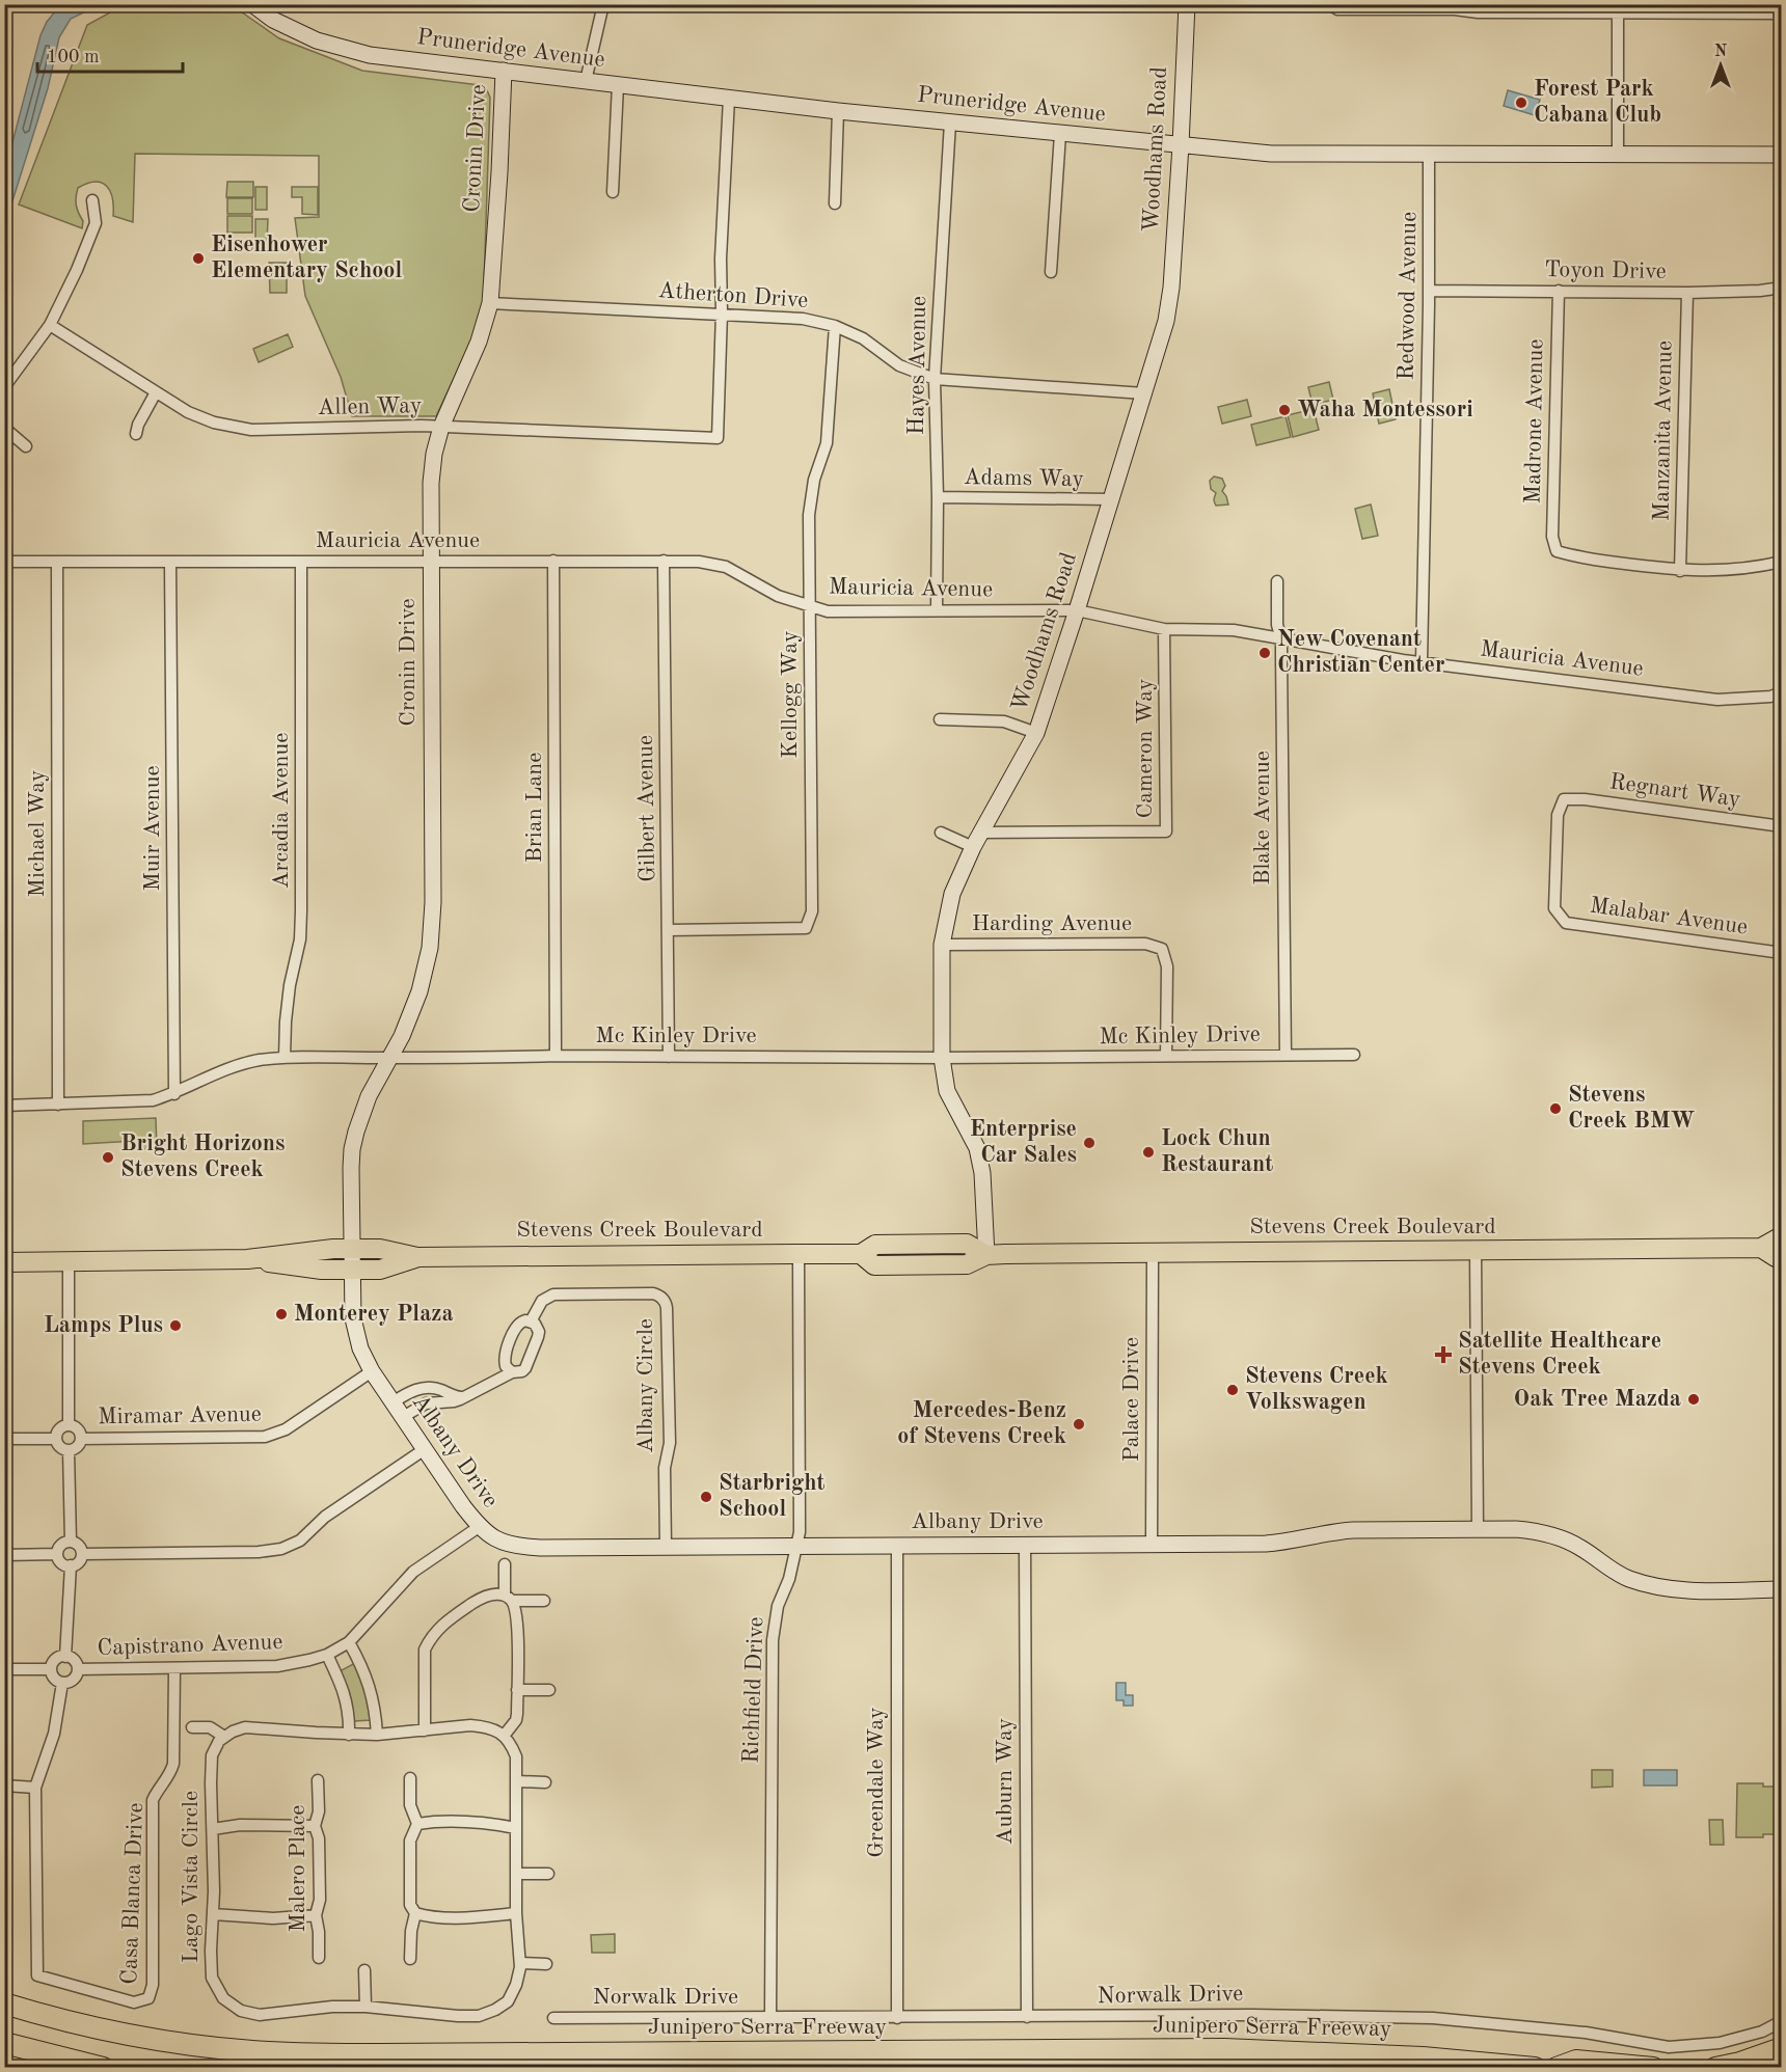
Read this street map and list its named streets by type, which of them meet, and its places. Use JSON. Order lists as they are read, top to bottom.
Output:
{
  "streets": {
    "highway": ["Junipero Serra Freeway"],
    "main road": ["Stevens Creek Boulevard"],
    "street": [
      "Pruneridge Avenue",
      "Cronin Drive",
      "Woodhams Road",
      "Toyon Drive",
      "Atherton Drive",
      "Redwood Avenue",
      "Hayes Avenue",
      "Allen Way",
      "Madrone Avenue",
      "Manzanita Avenue",
      "Adams Way",
      "Mauricia Avenue",
      "Kellogg Way",
      "Cameron Way",
      "Regnart Way",
      "Brian Lane",
      "Gilbert Avenue",
      "Arcadia Avenue",
      "Blake Avenue",
      "Muir Avenue",
      "Michael Way",
      "Malabar Avenue",
      "Harding Avenue",
      "Mc Kinley Drive",
      "Albany Circle",
      "Palace Drive",
      "Miramar Avenue",
      "Albany Drive",
      "Capistrano Avenue",
      "Richfield Drive",
      "Auburn Way",
      "Greendale Way",
      "Malero Place",
      "Lago Vista Circle",
      "Casa Blanca Drive",
      "Norwalk Drive"
    ]
  },
  "crossings": [
    ["Pruneridge Avenue", "Cronin Drive"],
    ["Pruneridge Avenue", "Woodhams Road"],
    ["Pruneridge Avenue", "Redwood Avenue"],
    ["Pruneridge Avenue", "Hayes Avenue"],
    ["Cronin Drive", "Atherton Drive"],
    ["Cronin Drive", "Allen Way"],
    ["Cronin Drive", "Mauricia Avenue"],
    ["Cronin Drive", "Mc Kinley Drive"],
    ["Cronin Drive", "Stevens Creek Boulevard"],
    ["Cronin Drive", "Albany Drive"],
    ["Woodhams Road", "Atherton Drive"],
    ["Woodhams Road", "Adams Way"],
    ["Woodhams Road", "Mauricia Avenue"],
    ["Woodhams Road", "Cameron Way"],
    ["Woodhams Road", "Harding Avenue"],
    ["Woodhams Road", "Mc Kinley Drive"],
    ["Woodhams Road", "Stevens Creek Boulevard"],
    ["Toyon Drive", "Redwood Avenue"],
    ["Toyon Drive", "Madrone Avenue"],
    ["Toyon Drive", "Manzanita Avenue"],
    ["Atherton Drive", "Hayes Avenue"],
    ["Atherton Drive", "Allen Way"],
    ["Atherton Drive", "Kellogg Way"],
    ["Redwood Avenue", "Mauricia Avenue"],
    ["Hayes Avenue", "Adams Way"],
    ["Hayes Avenue", "Mauricia Avenue"],
    ["Madrone Avenue", "Manzanita Avenue"],
    ["Mauricia Avenue", "Kellogg Way"],
    ["Mauricia Avenue", "Cameron Way"],
    ["Mauricia Avenue", "Brian Lane"],
    ["Mauricia Avenue", "Gilbert Avenue"],
    ["Mauricia Avenue", "Arcadia Avenue"],
    ["Mauricia Avenue", "Blake Avenue"],
    ["Mauricia Avenue", "Muir Avenue"],
    ["Mauricia Avenue", "Michael Way"],
    ["Kellogg Way", "Gilbert Avenue"],
    ["Regnart Way", "Malabar Avenue"],
    ["Brian Lane", "Mc Kinley Drive"],
    ["Gilbert Avenue", "Mc Kinley Drive"],
    ["Arcadia Avenue", "Mc Kinley Drive"],
    ["Blake Avenue", "Mc Kinley Drive"],
    ["Muir Avenue", "Mc Kinley Drive"],
    ["Michael Way", "Mc Kinley Drive"],
    ["Harding Avenue", "Mc Kinley Drive"],
    ["Stevens Creek Boulevard", "Palace Drive"],
    ["Stevens Creek Boulevard", "Albany Drive"],
    ["Stevens Creek Boulevard", "Richfield Drive"],
    ["Albany Circle", "Albany Drive"],
    ["Palace Drive", "Albany Drive"],
    ["Miramar Avenue", "Albany Drive"],
    ["Albany Drive", "Capistrano Avenue"],
    ["Albany Drive", "Richfield Drive"],
    ["Albany Drive", "Auburn Way"],
    ["Albany Drive", "Greendale Way"],
    ["Capistrano Avenue", "Casa Blanca Drive"],
    ["Richfield Drive", "Norwalk Drive"],
    ["Auburn Way", "Norwalk Drive"],
    ["Greendale Way", "Norwalk Drive"]
  ],
  "places": {
    "other": [
      "Forest Park Cabana Club",
      "Eisenhower Elementary School",
      "Waha Montessori",
      "New Covenant Christian Center",
      "Stevens Creek BMW",
      "Enterprise Car Sales",
      "Lock Chun Restaurant",
      "Bright Horizons Stevens Creek",
      "Monterey Plaza",
      "Lamps Plus",
      "Stevens Creek Volkswagen",
      "Oak Tree Mazda",
      "Mercedes-Benz of Stevens Creek",
      "Starbright School"
    ],
    "health": ["Satellite Healthcare Stevens Creek"]
  },
  "scale_bar": "100 m",
  "north": "top"
}
